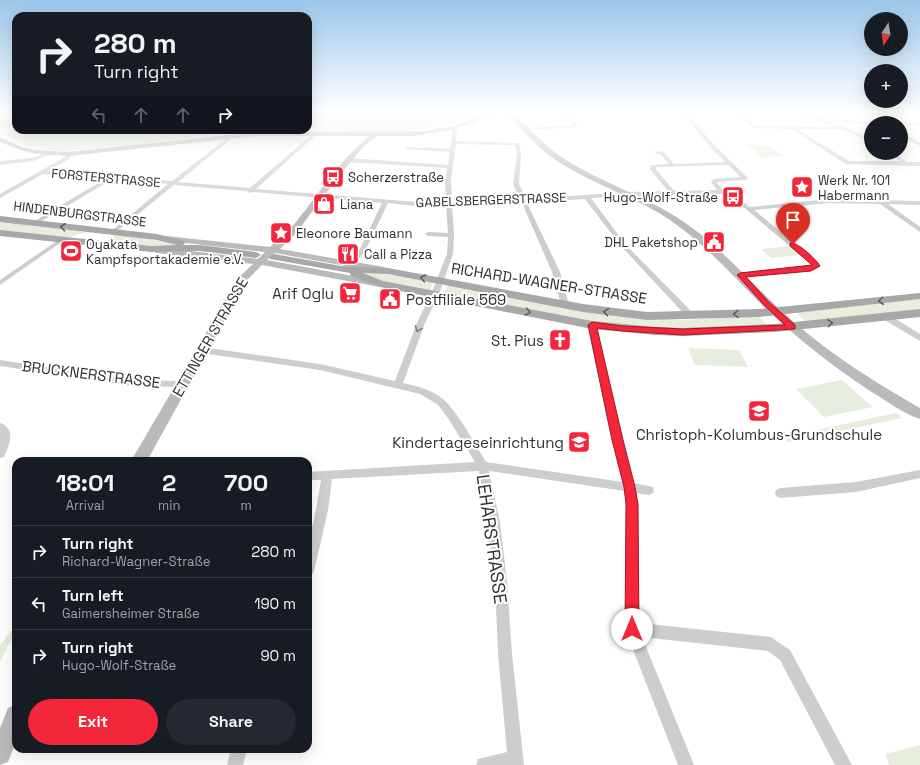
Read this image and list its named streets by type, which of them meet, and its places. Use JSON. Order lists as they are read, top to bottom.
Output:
{
  "streets": {
    "main road": ["HINDENBURGSTRASSE", "RICHARD-WAGNER-STRASSE", "ETTINGER STRASSE"],
    "street": [
      "FORSTERSTRASSE",
      "GABELSBERGERSTRASSE",
      "BRUCKNERSTRASSE",
      "LEHARSTRASSE"
    ]
  },
  "crossings": [
    ["FORSTERSTRASSE", "GABELSBERGERSTRASSE"],
    ["GABELSBERGERSTRASSE", "ETTINGER STRASSE"],
    ["HINDENBURGSTRASSE", "RICHARD-WAGNER-STRASSE"],
    ["HINDENBURGSTRASSE", "ETTINGER STRASSE"],
    ["RICHARD-WAGNER-STRASSE", "ETTINGER STRASSE"],
    ["ETTINGER STRASSE", "BRUCKNERSTRASSE"],
    ["ETTINGER STRASSE", "LEHARSTRASSE"]
  ],
  "places": {
    "bus stop": ["Scherzerstraße", "Hugo-Wolf-Straße"],
    "place": ["Werk Nr. 101 Habermann", "Eleonore Baumann"],
    "shop": ["Liana"],
    "public building": ["DHL Paketshop", "Postfiliale 569"],
    "sports": ["Oyakata Kampfsportakademie e.V."],
    "restaurant": ["Call a Pizza"],
    "supermarket": ["Arif Oglu"],
    "church": ["St. Pius"],
    "school or university": ["Christoph-Kolumbus-Grundschule", "Kindertageseinrichtung"]
  },
  "north": "bottom",
  "page": {
    "map_buttons": ["+", "−"],
    "turn": ["280 m", "Turn right"],
    "eta": [
      "18:01",
      "Arrival",
      "2",
      "min",
      "700",
      "m"
    ],
    "list": [
      {
        "name": "Turn right",
        "note": "Richard-Wagner-Straße",
        "value": "280 m"
      },
      {
        "name": "Turn left",
        "note": "Gaimersheimer Straße",
        "value": "190 m"
      },
      {
        "name": "Turn right",
        "note": "Hugo-Wolf-Straße",
        "value": "90 m"
      }
    ],
    "buttons": ["Exit", "Share"]
  }
}
